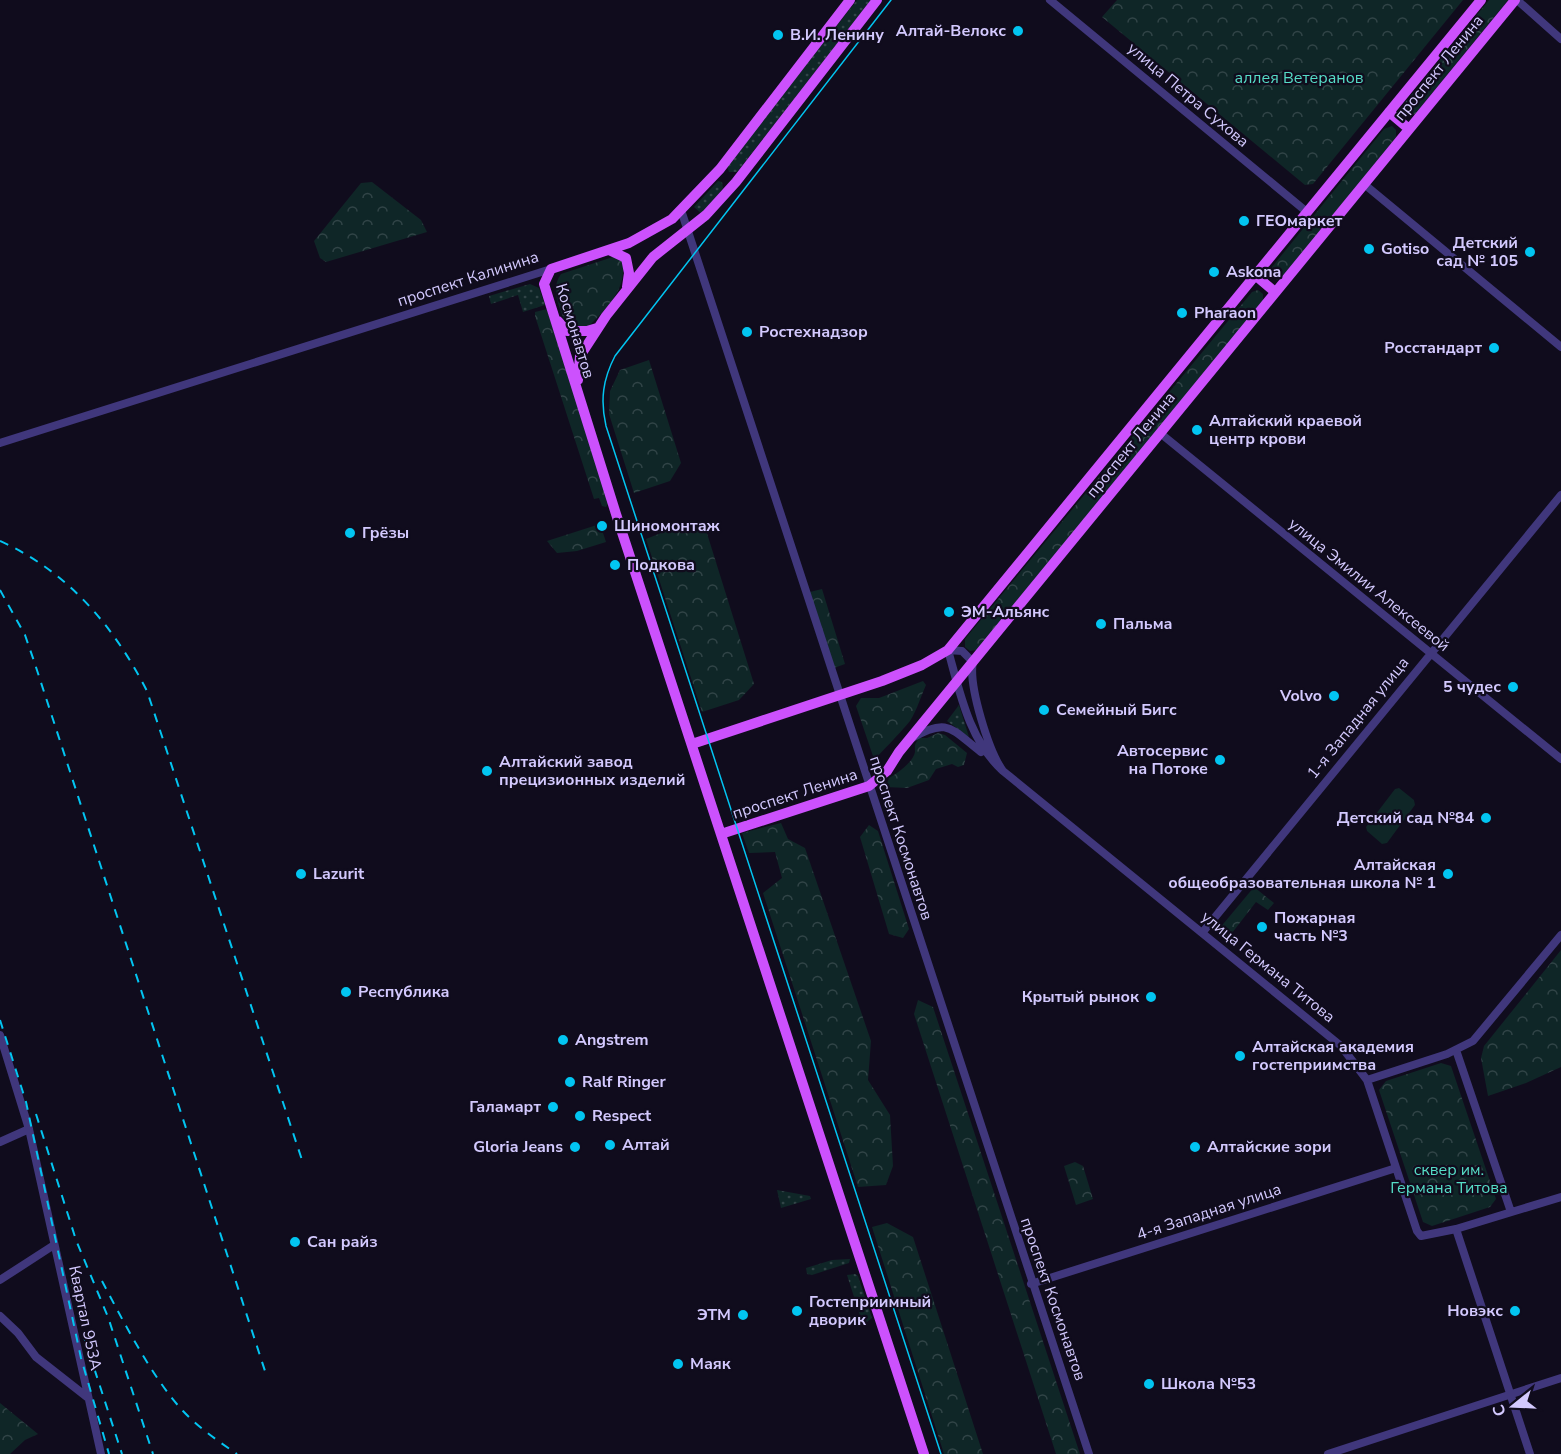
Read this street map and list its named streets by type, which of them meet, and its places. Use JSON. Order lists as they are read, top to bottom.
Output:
{
  "streets": {
    "main road": ["проспект Ленина", "проспект Калинина", "Космонавтов"],
    "street": [
      "улица Петра Сухова",
      "улица Эмилии Алексеевой",
      "1-я Западная улица",
      "проспект Космонавтов",
      "улица Германа Титова",
      "4-я Западная улица",
      "Квартал 953А"
    ]
  },
  "crossings": [
    ["проспект Ленина", "улица Петра Сухова"],
    ["проспект Ленина", "улица Эмилии Алексеевой"],
    ["проспект Ленина", "проспект Космонавтов"],
    ["проспект Калинина", "Космонавтов"],
    ["проспект Калинина", "проспект Космонавтов"],
    ["улица Эмилии Алексеевой", "1-я Западная улица"],
    ["1-я Западная улица", "улица Германа Титова"],
    ["проспект Космонавтов", "4-я Западная улица"],
    ["улица Германа Титова", "4-я Западная улица"]
  ],
  "parks": ["аллея Ветеранов", "сквер им. Германа Титова"],
  "places": [
    "Алтай-Велокс",
    "В.И. Ленину",
    "ГЕОмаркет",
    "Gotiso",
    "Детский сад № 105",
    "Askona",
    "Pharaon",
    "Ростехнадзор",
    "Росстандарт",
    "Алтайский краевой центр крови",
    "Шиномонтаж",
    "Грёзы",
    "Подкова",
    "ЭМ-Альянс",
    "Пальма",
    "5 чудес",
    "Volvo",
    "Семейный Бигс",
    "Автосервис на Потоке",
    "Алтайский завод прецизионных изделий",
    "Детский сад №84",
    "Lazurit",
    "Алтайская общеобразовательная школа № 1",
    "Пожарная часть №3",
    "Республика",
    "Крытый рынок",
    "Angstrem",
    "Алтайская академия гостеприимства",
    "Ralf Ringer",
    "Галамарт",
    "Respect",
    "Алтай",
    "Gloria Jeans",
    "Алтайские зори",
    "Сан райз",
    "Гостеприимный дворик",
    "Новэкс",
    "ЭТМ",
    "Маяк",
    "Школа №53"
  ],
  "north": "left"
}
